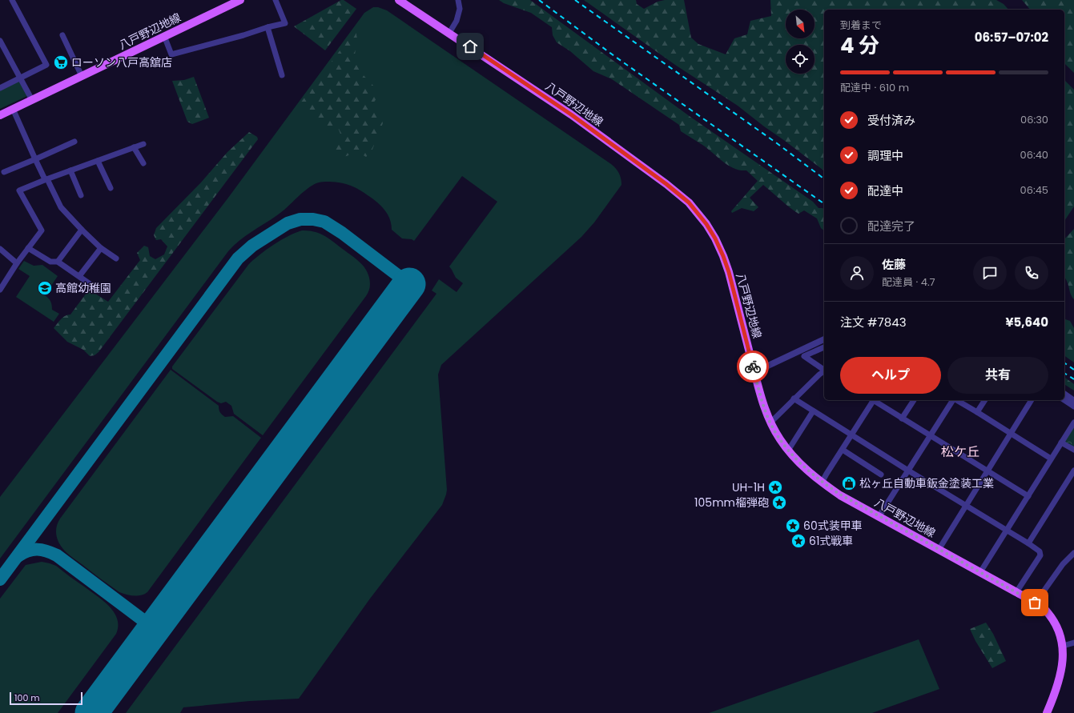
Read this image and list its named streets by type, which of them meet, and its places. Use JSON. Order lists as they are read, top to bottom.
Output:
{
  "streets": {
    "main road": ["八戸野辺地線"]
  },
  "districts": ["松ケ丘"],
  "places": {
    "supermarket": ["ローソン八戸高舘店"],
    "school or university": ["高館幼稚園"],
    "shop": ["松ヶ丘自動車鈑金塗装工業"],
    "place": [
      "UH-1H",
      "105mm榴弾砲",
      "60式装甲車",
      "61式戦車"
    ]
  },
  "scale_bar": "100 m",
  "north": "bottom right",
  "page": {
    "heading": ["4 分", "到着まで", "06:57–07:02"],
    "panel": [
      "佐藤",
      "配達員 · 4.7",
      "注文 #7843",
      "¥5,640"
    ],
    "bar": "配達中 · 610 m",
    "list": [
      ["受付済み", "06:30"],
      ["調理中", "06:40"],
      ["配達中", "06:45"],
      "配達完了"
    ],
    "buttons": ["ヘルプ", "共有"],
    "scale": "100 m"
  }
}
